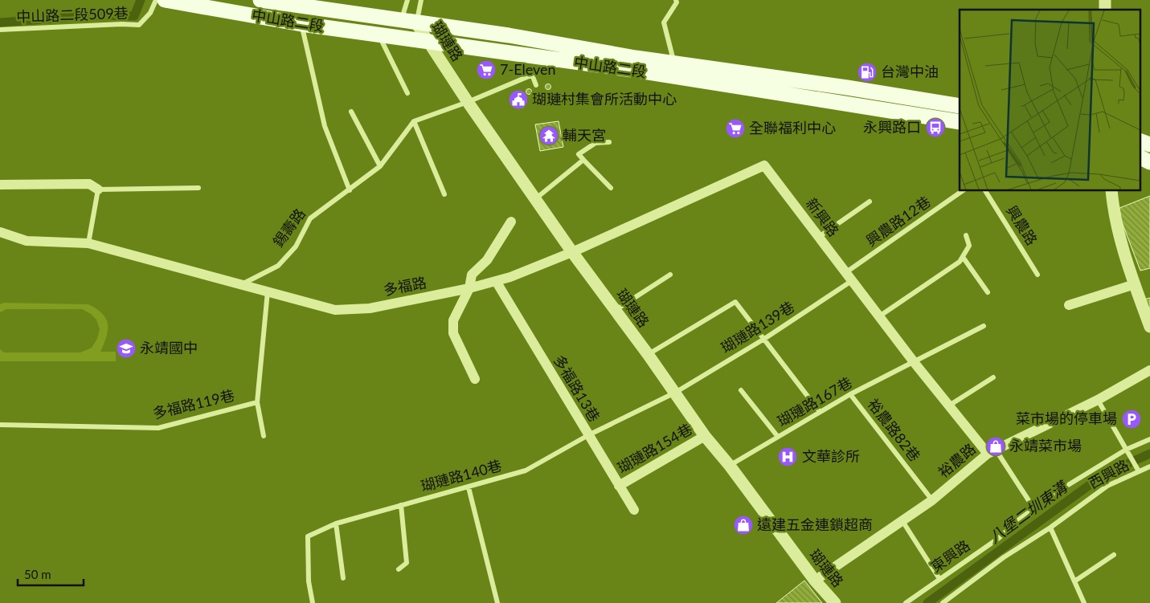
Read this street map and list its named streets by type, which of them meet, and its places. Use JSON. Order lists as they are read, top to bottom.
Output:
{
  "streets": {
    "main road": ["中山路二段"],
    "street": [
      "瑚璉路",
      "新興路",
      "多福路",
      "多福路13巷",
      "瑚璉路154巷",
      "裕農路"
    ],
    "lane": [
      "中山路二段509巷",
      "興農路12巷",
      "興農路",
      "錫壽路",
      "瑚璉路139巷",
      "瑚璉路167巷",
      "多福路119巷",
      "裕農路82巷",
      "西興路",
      "瑚璉路140巷",
      "東興路"
    ]
  },
  "crossings": [
    ["中山路二段", "瑚璉路"],
    ["瑚璉路", "新興路"],
    ["瑚璉路", "多福路"],
    ["瑚璉路", "瑚璉路139巷"],
    ["瑚璉路", "瑚璉路167巷"],
    ["瑚璉路", "瑚璉路154巷"],
    ["瑚璉路", "裕農路"],
    ["瑚璉路", "瑚璉路140巷"],
    ["新興路", "興農路12巷"],
    ["新興路", "多福路"],
    ["新興路", "瑚璉路139巷"],
    ["新興路", "瑚璉路167巷"],
    ["新興路", "裕農路"],
    ["新興路", "東興路"],
    ["興農路12巷", "瑚璉路139巷"],
    ["錫壽路", "多福路"],
    ["多福路", "多福路13巷"],
    ["多福路", "多福路119巷"],
    ["瑚璉路139巷", "瑚璉路140巷"],
    ["多福路13巷", "瑚璉路154巷"],
    ["多福路13巷", "瑚璉路140巷"],
    ["瑚璉路167巷", "裕農路82巷"],
    ["裕農路82巷", "裕農路"]
  ],
  "water": ["八堡二圳東溝"],
  "places": {
    "supermarket": ["7-Eleven", "全聯福利中心"],
    "fuel station": ["台灣中油"],
    "public building": ["瑚璉村集會所活動中心"],
    "bus stop": ["永興路口"],
    "temple": ["輔天宮"],
    "school or university": ["永靖國中"],
    "parking": ["菜市場的停車場"],
    "shop": ["永靖菜市場", "遠建五金連鎖超商"],
    "hospital": ["文華診所"]
  },
  "scale_bar": "50 m"
}
